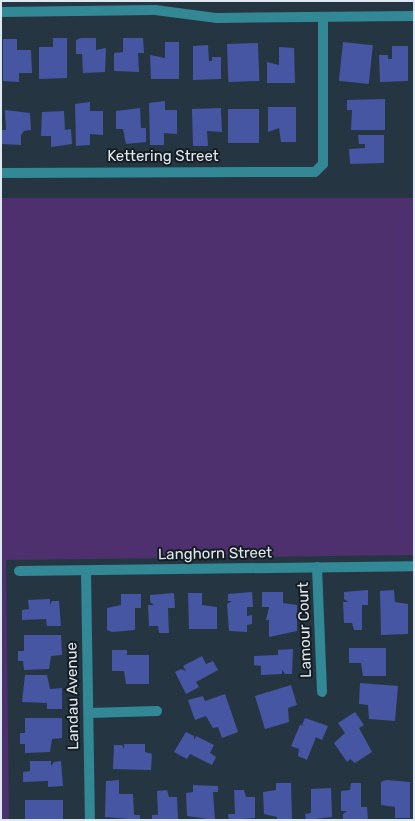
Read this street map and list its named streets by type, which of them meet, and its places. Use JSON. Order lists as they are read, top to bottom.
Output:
{
  "streets": {
    "street": [
      "Kettering Street",
      "Langhorn Street",
      "Lamour Court",
      "Landau Avenue"
    ]
  },
  "crossings": [
    ["Langhorn Street", "Lamour Court"],
    ["Langhorn Street", "Landau Avenue"]
  ]
}
